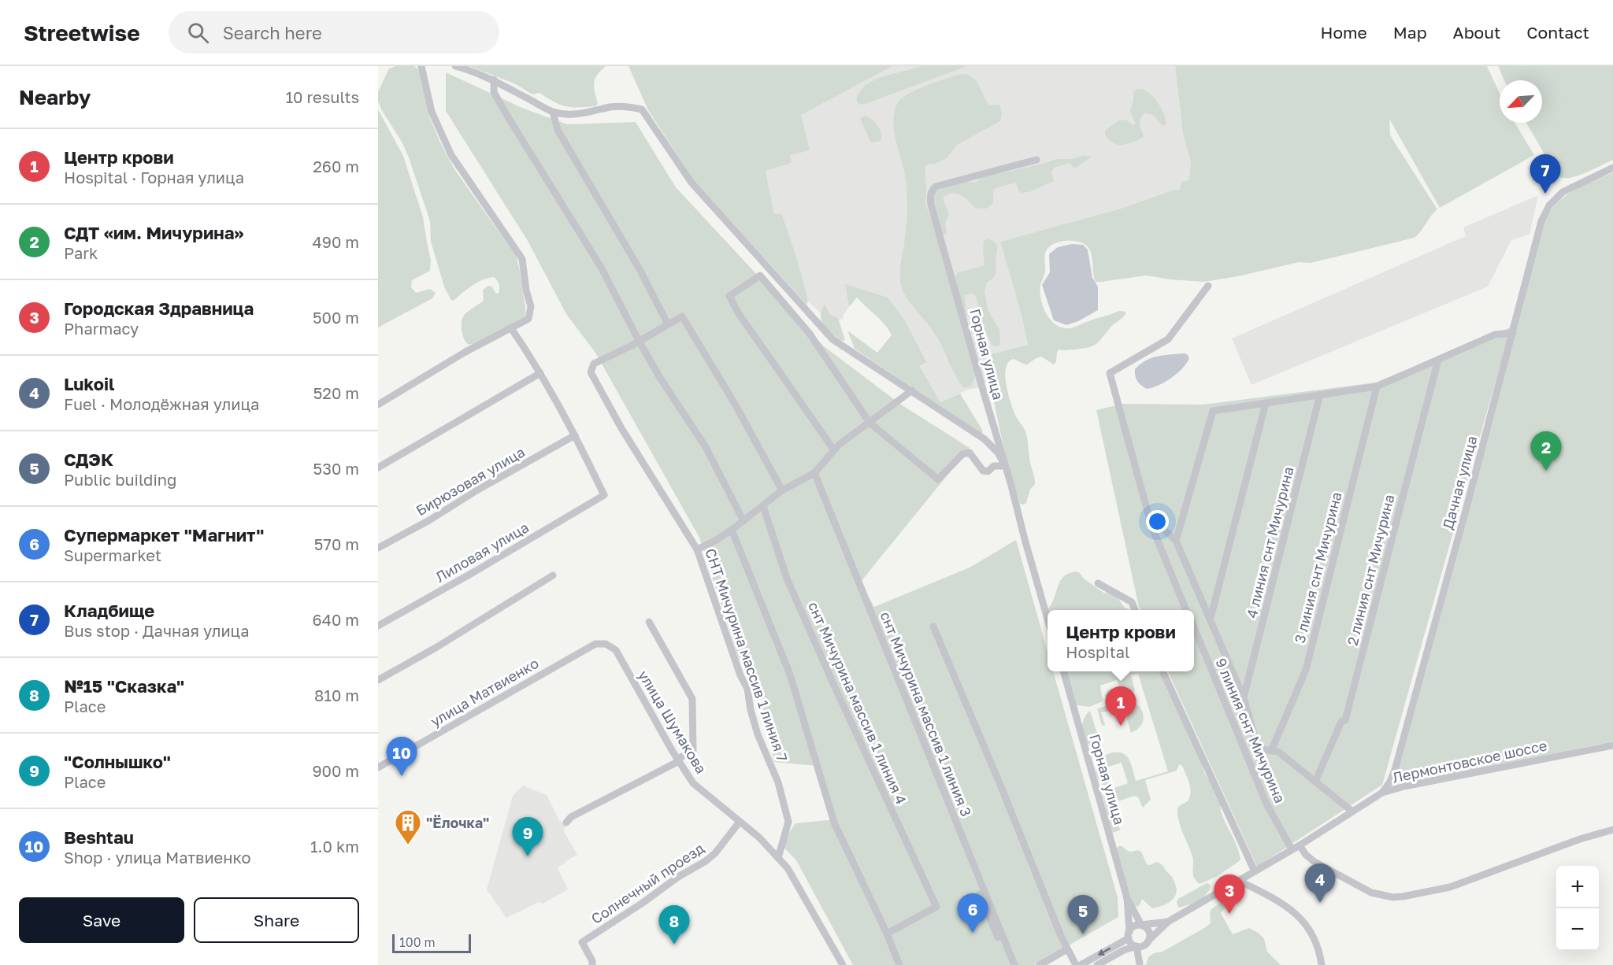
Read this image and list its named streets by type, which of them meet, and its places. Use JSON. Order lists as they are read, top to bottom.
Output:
{
  "streets": {
    "street": [
      "Горная улица",
      "Бирюзовая улица",
      "Дачная улица",
      "4 линия снт Мичурина",
      "Лиловая улица",
      "3 линия снт Мичурина",
      "2 линия снт Мичурина",
      "СНТ Мичурина массив 1 линия 7",
      "улица Матвиенко",
      "снт Мичурина массив 1 линия 4",
      "снт Мичурина массив 1 линия 3",
      "улица Шумакова",
      "9 линия снт Мичурина",
      "Лермонтовское шоссе",
      "Солнечный проезд"
    ]
  },
  "crossings": [
    ["Бирюзовая улица", "Лиловая улица"],
    ["Дачная улица", "Лермонтовское шоссе"],
    ["СНТ Мичурина массив 1 линия 7", "улица Шумакова"],
    ["улица Матвиенко", "улица Шумакова"],
    ["улица Шумакова", "Солнечный проезд"],
    ["9 линия снт Мичурина", "Лермонтовское шоссе"]
  ],
  "places": {
    "building": ["\"Ёлочка\""]
  },
  "scale_bar": "100 m",
  "north": "bottom left",
  "page": {
    "header": "Streetwise",
    "search": "Search here",
    "nav": [
      "Home",
      "Map",
      "About",
      "Contact"
    ],
    "heading": ["Nearby", "10 results"],
    "list": [
      {
        "mark": "1",
        "name": "Центр крови",
        "note": "Hospital · Горная улица",
        "value": "260 m"
      },
      {
        "mark": "2",
        "name": "СДТ «им. Мичурина»",
        "note": "Park",
        "value": "490 m"
      },
      {
        "mark": "3",
        "name": "Городская Здравница",
        "note": "Pharmacy",
        "value": "500 m"
      },
      {
        "mark": "4",
        "name": "Lukoil",
        "note": "Fuel · Молодёжная улица",
        "value": "520 m"
      },
      {
        "mark": "5",
        "name": "СДЭК",
        "note": "Public building",
        "value": "530 m"
      },
      {
        "mark": "6",
        "name": "Супермаркет \"Магнит\"",
        "note": "Supermarket",
        "value": "570 m"
      },
      {
        "mark": "7",
        "name": "Кладбище",
        "note": "Bus stop · Дачная улица",
        "value": "640 m"
      },
      {
        "mark": "8",
        "name": "№15 \"Сказка\"",
        "note": "Place",
        "value": "810 m"
      },
      {
        "mark": "9",
        "name": "\"Солнышко\"",
        "note": "Place",
        "value": "900 m"
      },
      {
        "mark": "10",
        "name": "Beshtau",
        "note": "Shop · улица Матвиенко",
        "value": "1.0 km"
      }
    ],
    "pins": [
      "7",
      "2",
      "1",
      "10",
      "9",
      "4",
      "3",
      "6",
      "5",
      "8"
    ],
    "popup": ["Центр крови", "Hospital"],
    "map_buttons": ["+", "−"],
    "buttons": ["Save", "Share"],
    "scale": "100 m"
  }
}
